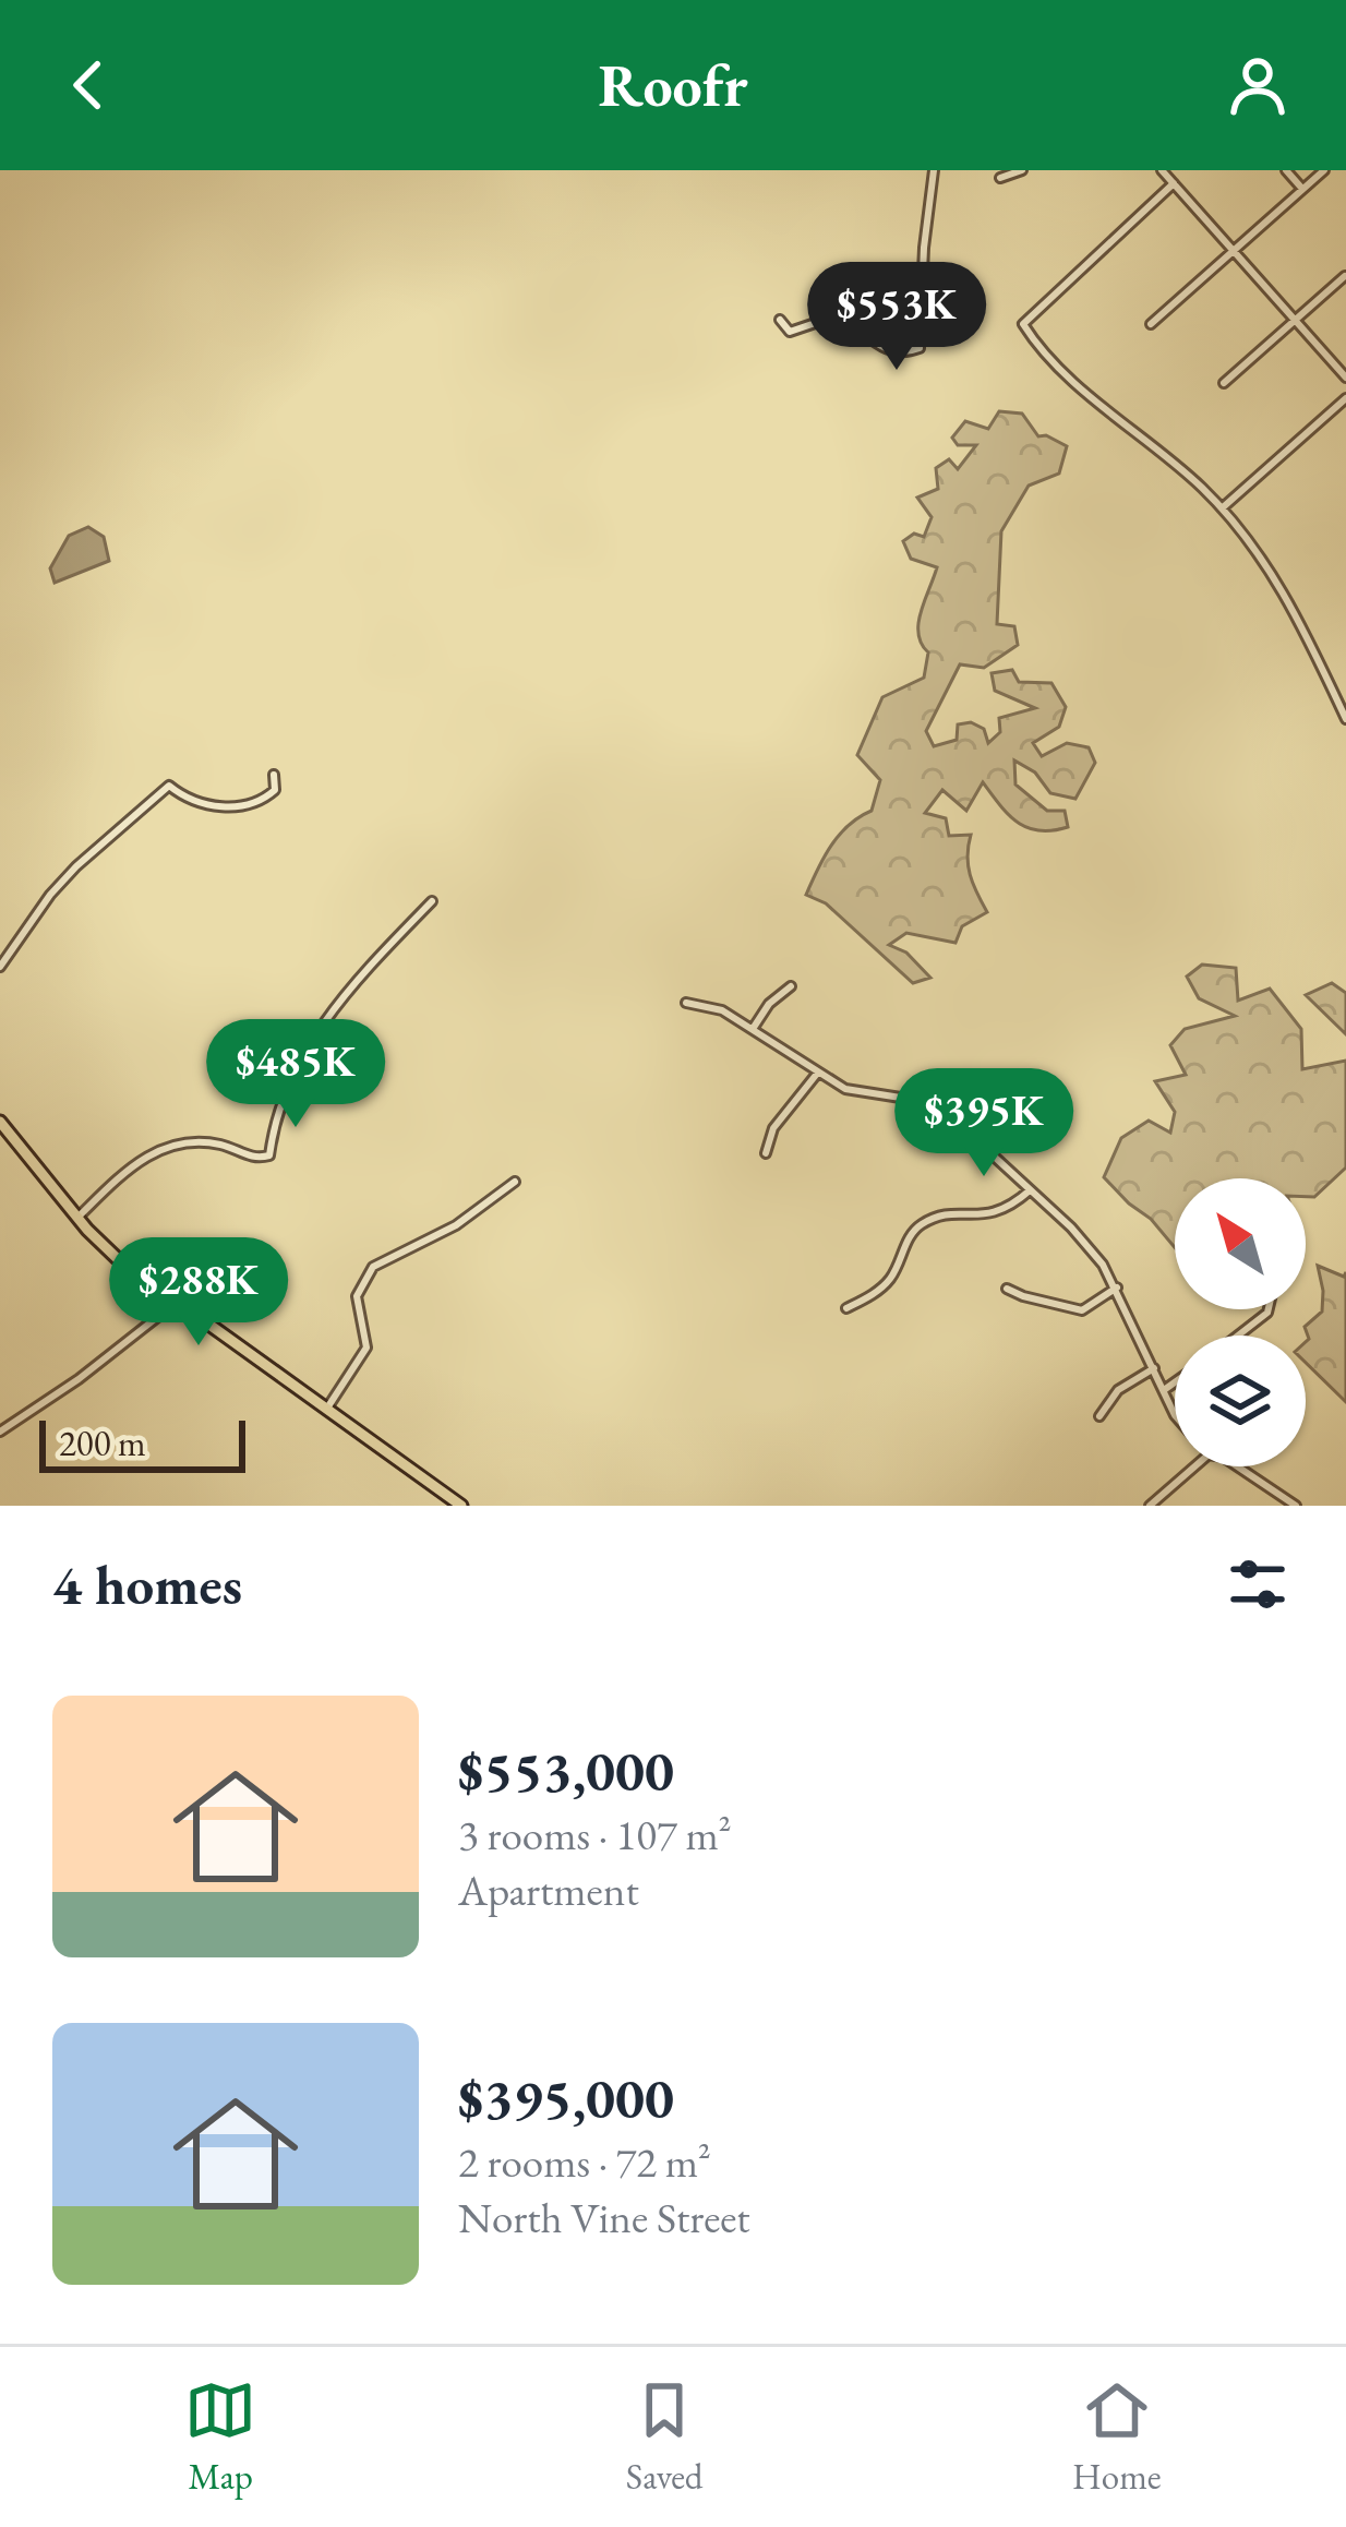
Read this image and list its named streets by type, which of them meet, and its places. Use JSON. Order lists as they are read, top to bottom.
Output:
{
  "scale_bar": "200 m",
  "north": "top left",
  "page": {
    "header": "Roofr",
    "price": [
      "$553K",
      "$485K",
      "$395K",
      "$288K"
    ],
    "scale": "200 m",
    "heading": "4 homes",
    "list": [
      {
        "name": "$553,000",
        "note": "3 rooms · 107 m² · Apartment"
      },
      {
        "name": "$395,000",
        "note": "2 rooms · 72 m² · North Vine Street"
      }
    ],
    "tabs": ["Map", "Saved", "Home"]
  }
}
